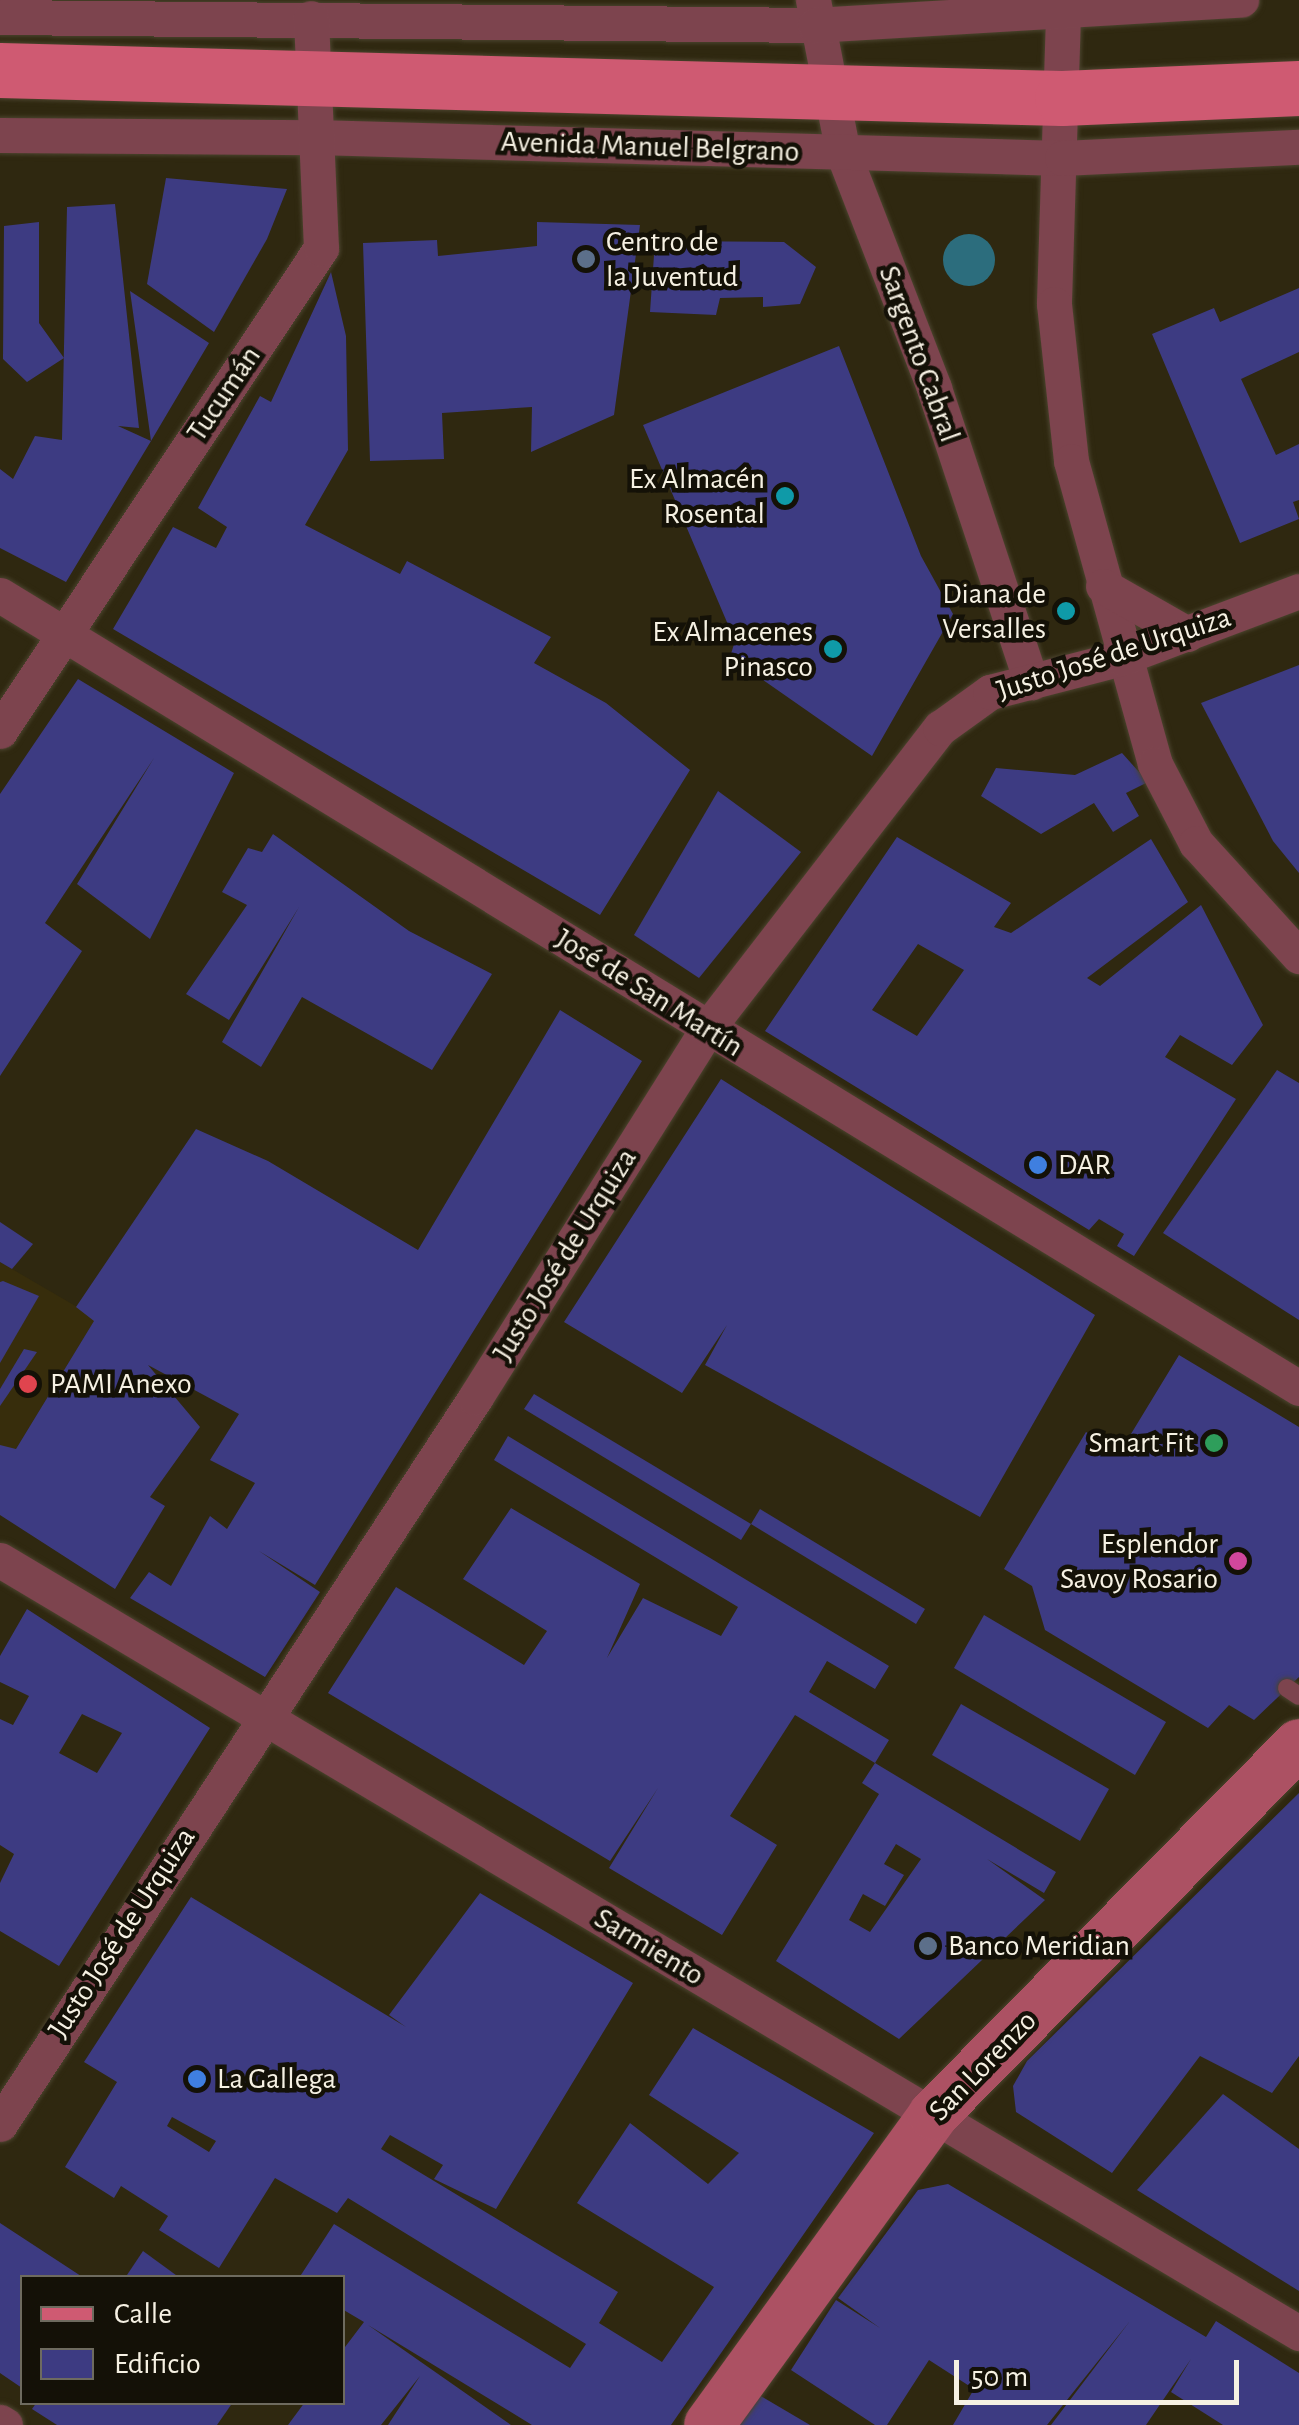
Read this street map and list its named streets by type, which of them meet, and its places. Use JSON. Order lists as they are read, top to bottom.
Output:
{
  "streets": {
    "main road": ["Avenida Manuel Belgrano", "San Lorenzo"],
    "street": [
      "Sargento Cabral",
      "Tucumán",
      "Justo José de Urquiza",
      "José de San Martín",
      "Sarmiento"
    ]
  },
  "crossings": [
    ["Avenida Manuel Belgrano", "Sargento Cabral"],
    ["Avenida Manuel Belgrano", "Tucumán"],
    ["Sargento Cabral", "Justo José de Urquiza"],
    ["Tucumán", "José de San Martín"],
    ["Justo José de Urquiza", "José de San Martín"],
    ["Justo José de Urquiza", "Sarmiento"],
    ["Sarmiento", "San Lorenzo"]
  ],
  "places": [
    "Centro de la Juventud",
    "Ex Almacén Rosental",
    "Diana de Versalles",
    "Ex Almacenes Pinasco",
    "DAR",
    "PAMI Anexo",
    "Smart Fit",
    "Esplendor Savoy Rosario",
    "Banco Meridian",
    "La Gallega"
  ],
  "legend": ["Calle", "Edificio"],
  "scale_bar": "50 m"
}
